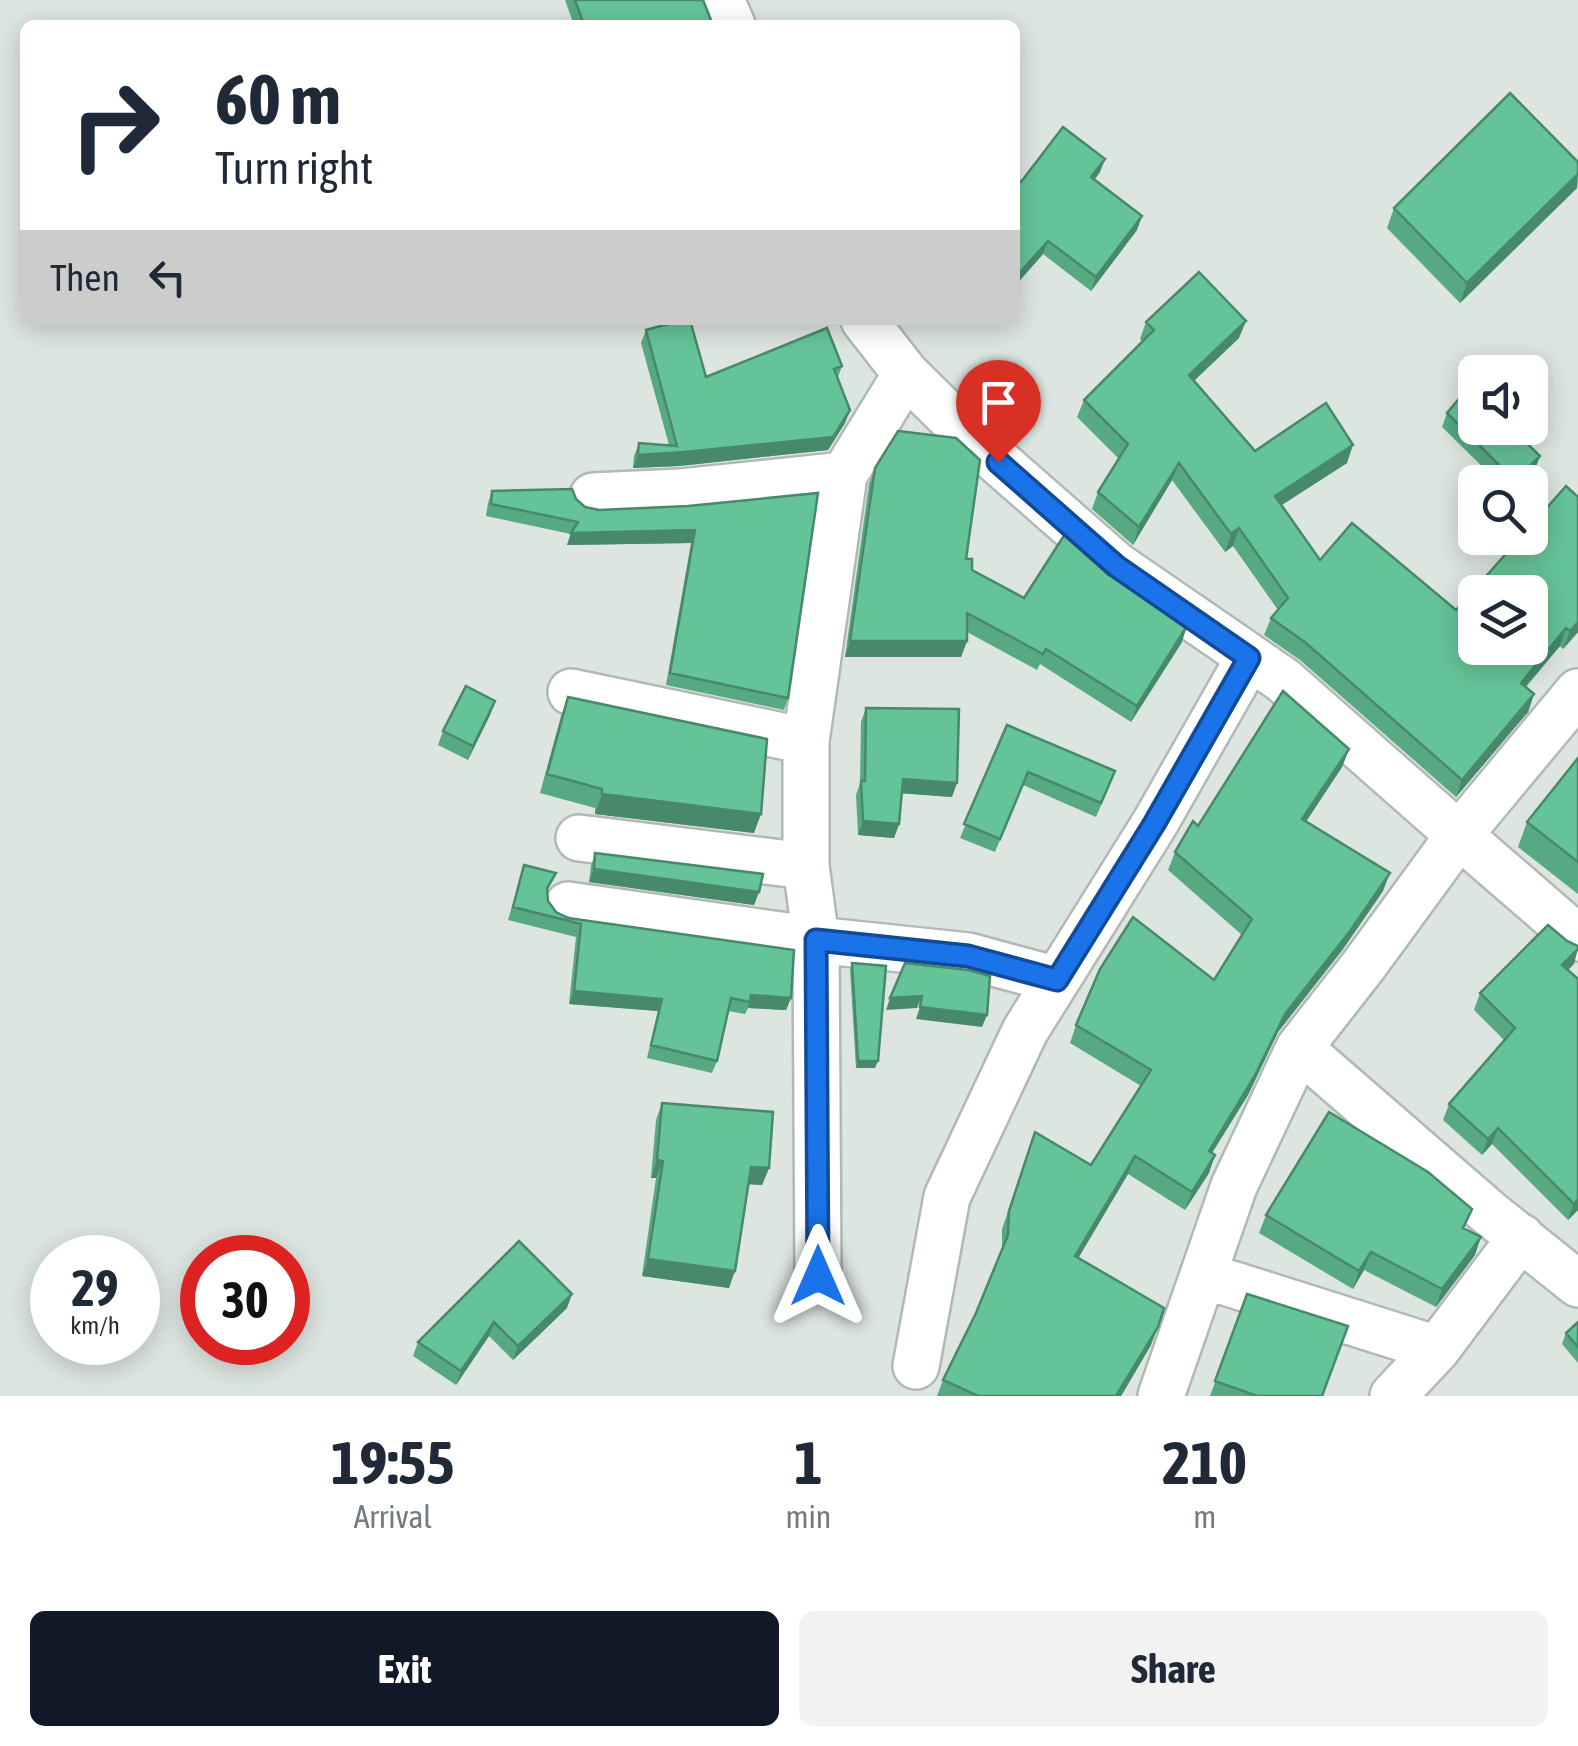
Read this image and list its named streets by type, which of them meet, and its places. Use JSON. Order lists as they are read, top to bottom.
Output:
{
  "page": {
    "turn": ["60 m", "Turn right"],
    "then": "Then",
    "speed": "29 km/h",
    "limit": "30",
    "eta": [
      "19:55",
      "Arrival",
      "1",
      "min",
      "210",
      "m"
    ],
    "buttons": ["Exit", "Share"]
  }
}
